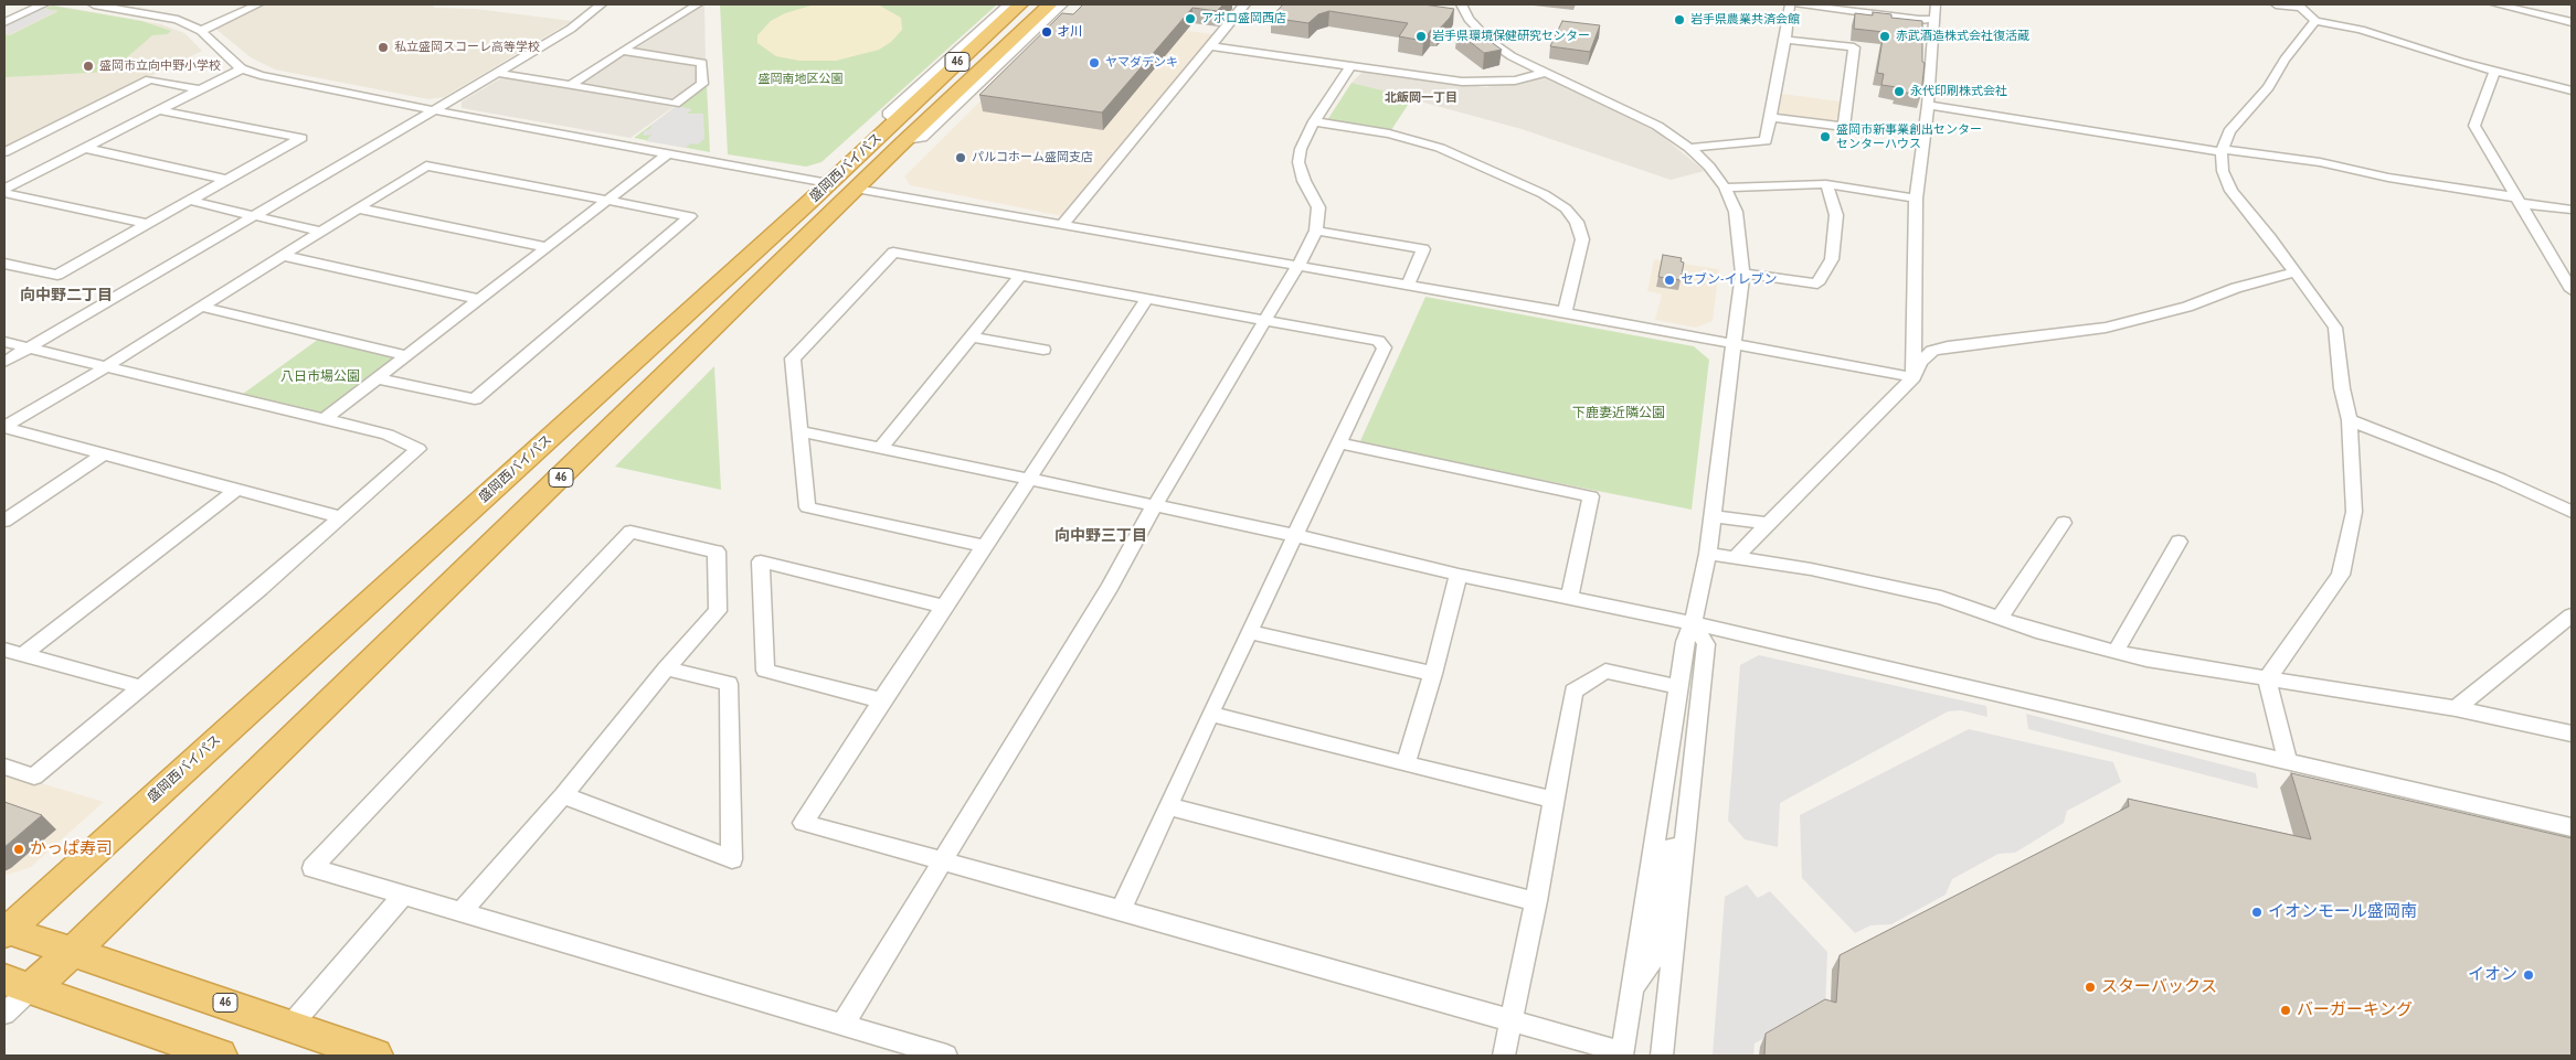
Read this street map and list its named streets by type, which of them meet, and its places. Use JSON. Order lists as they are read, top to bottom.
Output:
{
  "streets": {
    "highway": ["46", "盛岡西バイパス"]
  },
  "districts": ["北飯岡一丁目", "向中野二丁目", "向中野三丁目"],
  "parks": ["盛岡南地区公園", "八日市場公園", "下鹿妻近隣公園"],
  "places": [
    "アポロ盛岡西店",
    "岩手県農業共済会館",
    "才川",
    "岩手県環境保健研究センター",
    "赤武酒造株式会社復活蔵",
    "私立盛岡スコーレ高等学校",
    "ヤマダデンキ",
    "盛岡市立向中野小学校",
    "永代印刷株式会社",
    "盛岡市新事業創出センター センターハウス",
    "パルコホーム盛岡支店",
    "セブン-イレブン",
    "かっぱ寿司",
    "イオンモール盛岡南",
    "イオン",
    "スターバックス",
    "バーガーキング"
  ]
}
